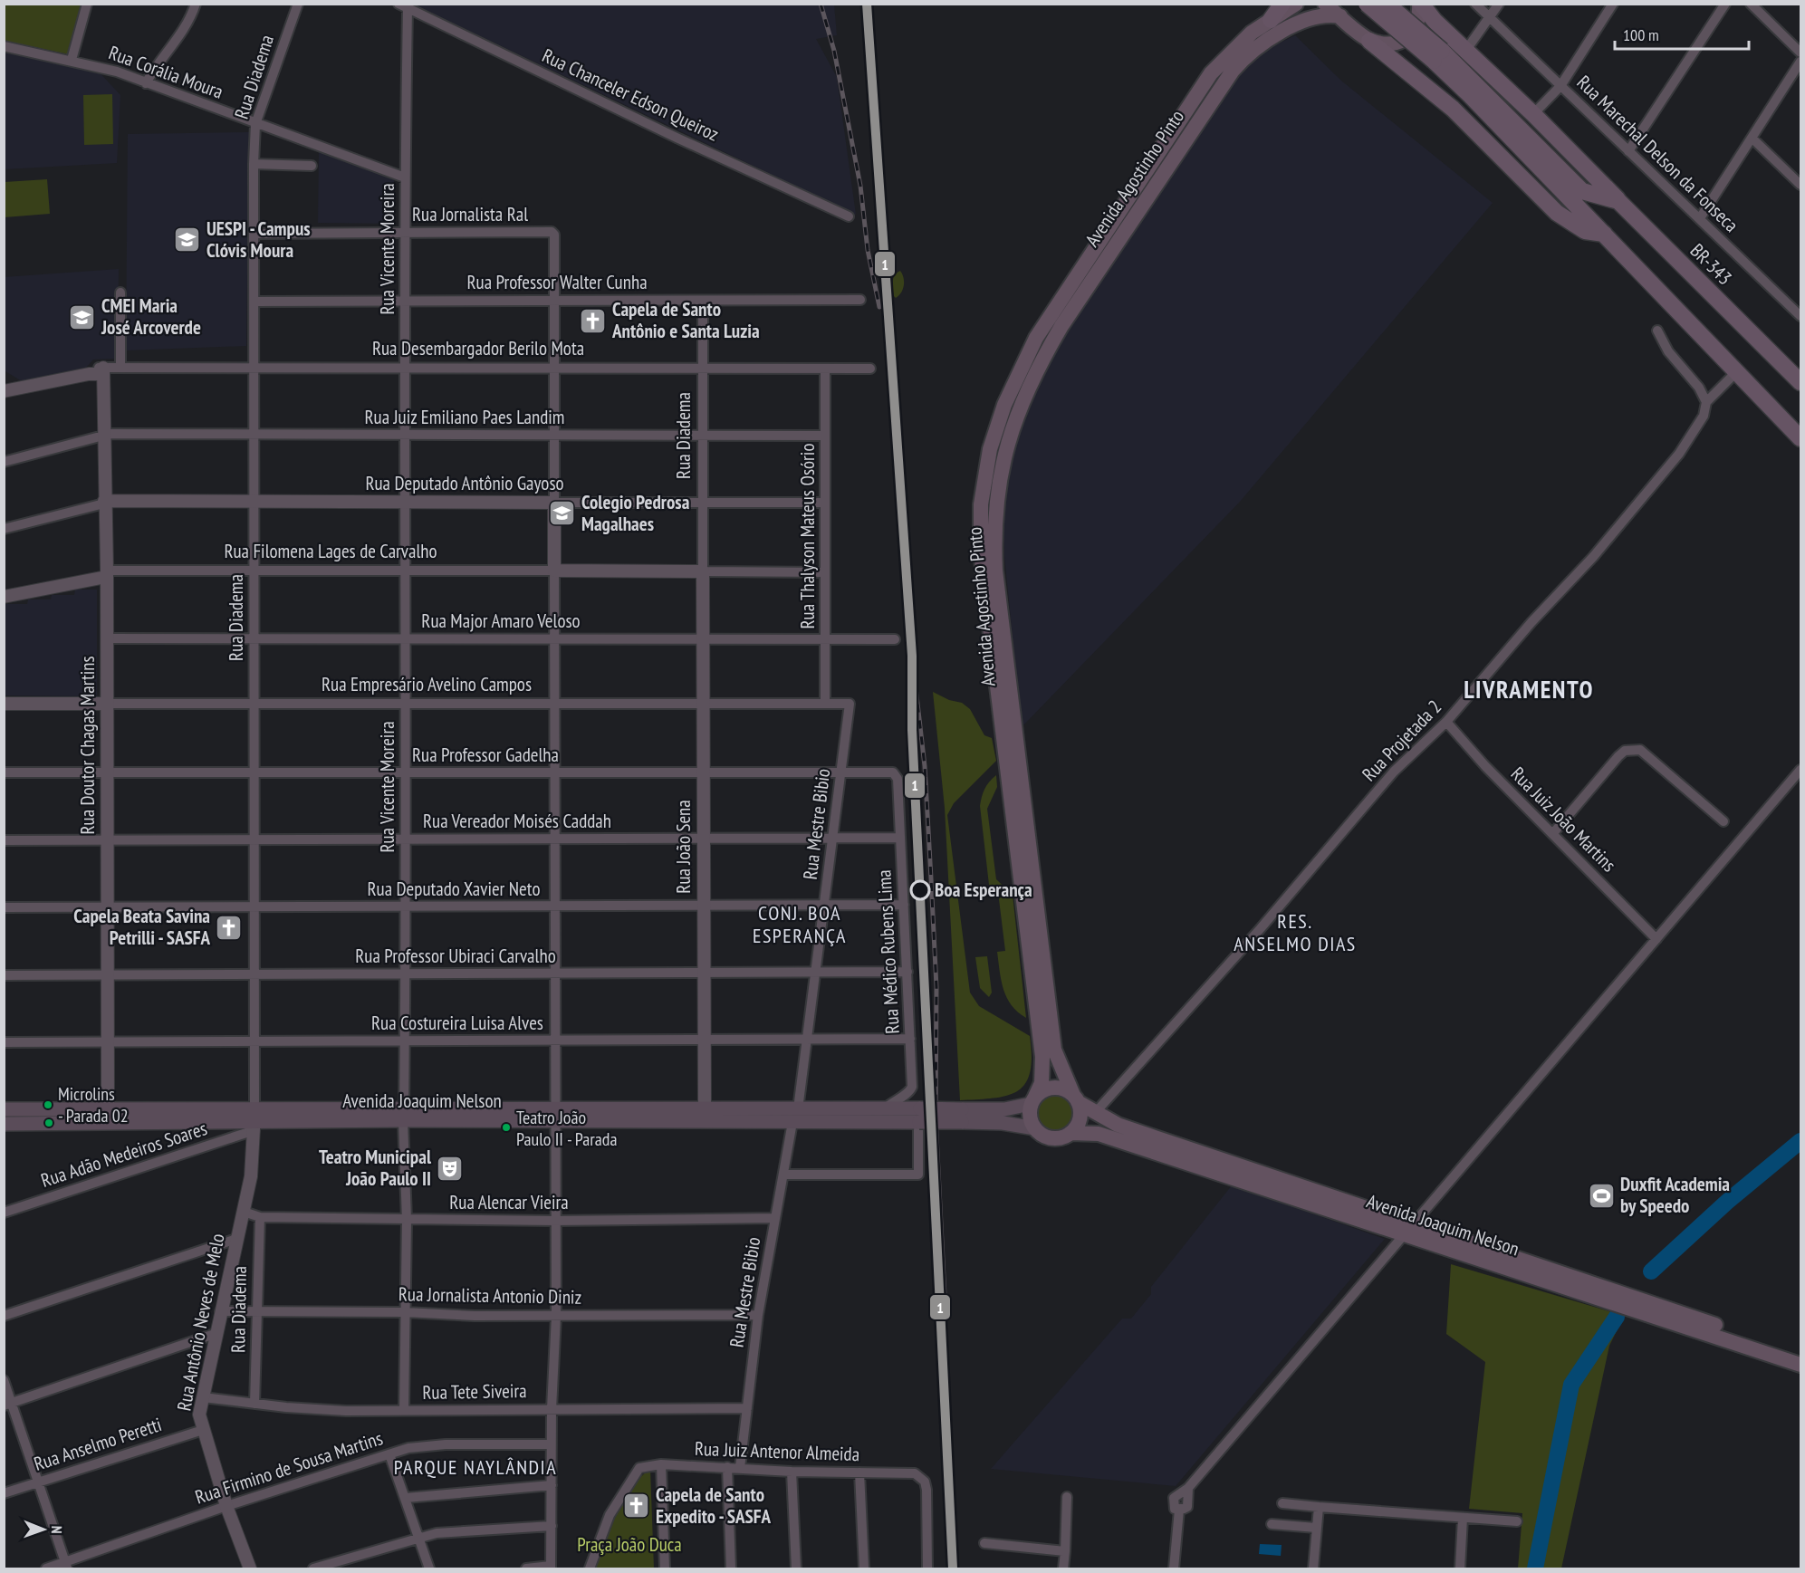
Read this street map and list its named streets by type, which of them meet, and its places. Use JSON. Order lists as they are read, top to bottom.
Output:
{
  "streets": {
    "highway": ["BR-343"],
    "main road": ["Avenida Agostinho Pinto", "Avenida Joaquim Nelson"],
    "street": [
      "Rua Corália Moura",
      "Rua Diadema",
      "Rua Chanceler Edson Queiroz",
      "Rua Marechal Delson da Fonseca",
      "Rua Jornalista Ral",
      "Rua Vicente Moreira",
      "Rua Professor Walter Cunha",
      "Rua Desembargador Berilo Mota",
      "Rua Juiz Emiliano Paes Landim",
      "Rua Deputado Antônio Gayoso",
      "Rua Thalyson Mateus Osório",
      "Rua Filomena Lages de Carvalho",
      "Rua Major Amaro Veloso",
      "Rua Empresário Avelino Campos",
      "Rua Projetada 2",
      "Rua Doutor Chagas Martins",
      "Rua Professor Gadelha",
      "Rua Juiz João Martins",
      "Rua Vereador Moisés Caddah",
      "Rua Mestre Bibio",
      "Rua João Sena",
      "Rua Deputado Xavier Neto",
      "Rua Médico Rubens Lima",
      "Rua Professor Ubiraci Carvalho",
      "Rua Costureira Luisa Alves",
      "Rua Adão Medeiros Soares",
      "Rua Alencar Vieira",
      "Rua Jornalista Antonio Diniz",
      "Rua Antônio Neves de Melo",
      "Rua Tete Siveira",
      "Rua Anselmo Peretti",
      "Rua Juiz Antenor Almeida",
      "Rua Firmino de Sousa Martins"
    ]
  },
  "crossings": [
    ["Rua Corália Moura", "Rua Diadema"],
    ["Rua Corália Moura", "Rua Vicente Moreira"],
    ["Rua Diadema", "Rua Jornalista Ral"],
    ["Rua Diadema", "Rua Professor Walter Cunha"],
    ["Rua Diadema", "Rua Desembargador Berilo Mota"],
    ["Rua Diadema", "Rua Juiz Emiliano Paes Landim"],
    ["Rua Diadema", "Rua Deputado Antônio Gayoso"],
    ["Rua Diadema", "Rua Filomena Lages de Carvalho"],
    ["Rua Diadema", "Rua Major Amaro Veloso"],
    ["Rua Diadema", "Rua Empresário Avelino Campos"],
    ["Rua Diadema", "Rua Professor Gadelha"],
    ["Rua Diadema", "Rua Vereador Moisés Caddah"],
    ["Rua Diadema", "Rua João Sena"],
    ["Rua Diadema", "Rua Deputado Xavier Neto"],
    ["Rua Diadema", "Rua Professor Ubiraci Carvalho"],
    ["Rua Diadema", "Rua Costureira Luisa Alves"],
    ["Rua Diadema", "Avenida Joaquim Nelson"],
    ["Rua Diadema", "Rua Adão Medeiros Soares"],
    ["Rua Diadema", "Rua Alencar Vieira"],
    ["Rua Diadema", "Rua Jornalista Antonio Diniz"],
    ["Rua Diadema", "Rua Antônio Neves de Melo"],
    ["Rua Diadema", "Rua Tete Siveira"],
    ["Rua Chanceler Edson Queiroz", "Rua Vicente Moreira"],
    ["Avenida Agostinho Pinto", "Avenida Joaquim Nelson"],
    ["Rua Jornalista Ral", "Rua Vicente Moreira"],
    ["Rua Jornalista Ral", "Rua Professor Walter Cunha"],
    ["Rua Vicente Moreira", "Rua Professor Walter Cunha"],
    ["Rua Vicente Moreira", "Rua Desembargador Berilo Mota"],
    ["Rua Vicente Moreira", "Rua Juiz Emiliano Paes Landim"],
    ["Rua Vicente Moreira", "Rua Deputado Antônio Gayoso"],
    ["Rua Vicente Moreira", "Rua Filomena Lages de Carvalho"],
    ["Rua Vicente Moreira", "Rua Major Amaro Veloso"],
    ["Rua Vicente Moreira", "Rua Empresário Avelino Campos"],
    ["Rua Vicente Moreira", "Rua Professor Gadelha"],
    ["Rua Vicente Moreira", "Rua Vereador Moisés Caddah"],
    ["Rua Vicente Moreira", "Rua Deputado Xavier Neto"],
    ["Rua Vicente Moreira", "Rua Professor Ubiraci Carvalho"],
    ["Rua Vicente Moreira", "Rua Costureira Luisa Alves"],
    ["Rua Vicente Moreira", "Avenida Joaquim Nelson"],
    ["Rua Vicente Moreira", "Rua Alencar Vieira"],
    ["Rua Vicente Moreira", "Rua Jornalista Antonio Diniz"],
    ["Rua Vicente Moreira", "Rua Tete Siveira"],
    ["Rua Desembargador Berilo Mota", "Rua Thalyson Mateus Osório"],
    ["Rua Desembargador Berilo Mota", "Rua Doutor Chagas Martins"],
    ["Rua Juiz Emiliano Paes Landim", "Rua Thalyson Mateus Osório"],
    ["Rua Juiz Emiliano Paes Landim", "Rua Doutor Chagas Martins"],
    ["Rua Deputado Antônio Gayoso", "Rua Thalyson Mateus Osório"],
    ["Rua Deputado Antônio Gayoso", "Rua Doutor Chagas Martins"],
    ["Rua Thalyson Mateus Osório", "Rua Major Amaro Veloso"],
    ["Rua Thalyson Mateus Osório", "Rua Empresário Avelino Campos"],
    ["Rua Filomena Lages de Carvalho", "Rua Doutor Chagas Martins"],
    ["Rua Major Amaro Veloso", "Rua Doutor Chagas Martins"],
    ["Rua Major Amaro Veloso", "Rua João Sena"],
    ["Rua Empresário Avelino Campos", "Rua Doutor Chagas Martins"],
    ["Rua Empresário Avelino Campos", "Rua Mestre Bibio"],
    ["Rua Empresário Avelino Campos", "Rua João Sena"],
    ["Rua Projetada 2", "Rua Juiz João Martins"],
    ["Rua Projetada 2", "Avenida Joaquim Nelson"],
    ["Rua Doutor Chagas Martins", "Rua Professor Gadelha"],
    ["Rua Doutor Chagas Martins", "Rua Vereador Moisés Caddah"],
    ["Rua Doutor Chagas Martins", "Rua Deputado Xavier Neto"],
    ["Rua Doutor Chagas Martins", "Rua Professor Ubiraci Carvalho"],
    ["Rua Doutor Chagas Martins", "Rua Costureira Luisa Alves"],
    ["Rua Doutor Chagas Martins", "Avenida Joaquim Nelson"],
    ["Rua Professor Gadelha", "Rua Mestre Bibio"],
    ["Rua Professor Gadelha", "Rua João Sena"],
    ["Rua Professor Gadelha", "Rua Médico Rubens Lima"],
    ["Rua Vereador Moisés Caddah", "Rua Mestre Bibio"],
    ["Rua Vereador Moisés Caddah", "Rua João Sena"],
    ["Rua Vereador Moisés Caddah", "Rua Médico Rubens Lima"],
    ["Rua Mestre Bibio", "Rua Deputado Xavier Neto"],
    ["Rua Mestre Bibio", "Rua Professor Ubiraci Carvalho"],
    ["Rua Mestre Bibio", "Rua Costureira Luisa Alves"],
    ["Rua Mestre Bibio", "Avenida Joaquim Nelson"],
    ["Rua Mestre Bibio", "Rua Alencar Vieira"],
    ["Rua Mestre Bibio", "Rua Jornalista Antonio Diniz"],
    ["Rua Mestre Bibio", "Rua Tete Siveira"],
    ["Rua Mestre Bibio", "Rua Juiz Antenor Almeida"],
    ["Rua João Sena", "Rua Deputado Xavier Neto"],
    ["Rua João Sena", "Rua Professor Ubiraci Carvalho"],
    ["Rua João Sena", "Rua Costureira Luisa Alves"],
    ["Rua João Sena", "Avenida Joaquim Nelson"],
    ["Rua Deputado Xavier Neto", "Rua Médico Rubens Lima"],
    ["Rua Médico Rubens Lima", "Rua Professor Ubiraci Carvalho"],
    ["Rua Médico Rubens Lima", "Rua Costureira Luisa Alves"],
    ["Rua Médico Rubens Lima", "Avenida Joaquim Nelson"],
    ["Avenida Joaquim Nelson", "Rua Adão Medeiros Soares"],
    ["Avenida Joaquim Nelson", "Rua Antônio Neves de Melo"],
    ["Rua Adão Medeiros Soares", "Rua Antônio Neves de Melo"],
    ["Rua Alencar Vieira", "Rua Antônio Neves de Melo"],
    ["Rua Jornalista Antonio Diniz", "Rua Antônio Neves de Melo"],
    ["Rua Antônio Neves de Melo", "Rua Tete Siveira"],
    ["Rua Antônio Neves de Melo", "Rua Anselmo Peretti"],
    ["Rua Antônio Neves de Melo", "Rua Firmino de Sousa Martins"]
  ],
  "districts": [
    "LIVRAMENTO",
    "CONJ. BOA ESPERANÇA",
    "RES. ANSELMO DIAS",
    "PARQUE NAYLÂNDIA"
  ],
  "parks": ["Praça João Duca"],
  "places": {
    "school or university": ["UESPI - Campus Clóvis Moura", "CMEI Maria José Arcoverde", "Colegio Pedrosa Magalhaes"],
    "church": ["Capela de Santo Antônio e Santa Luzia", "Capela Beata Savina Petrilli - SASFA", "Capela de Santo Expedito - SASFA"],
    "other": ["Boa Esperança", "Microlins - Parada 02", "Teatro João Paulo II - Parada"],
    "theatre": ["Teatro Municipal João Paulo II"],
    "sports": ["Duxfit Academia by Speedo"]
  },
  "lines": ["transit line 1"],
  "scale_bar": "100 m",
  "north": "right"
}
